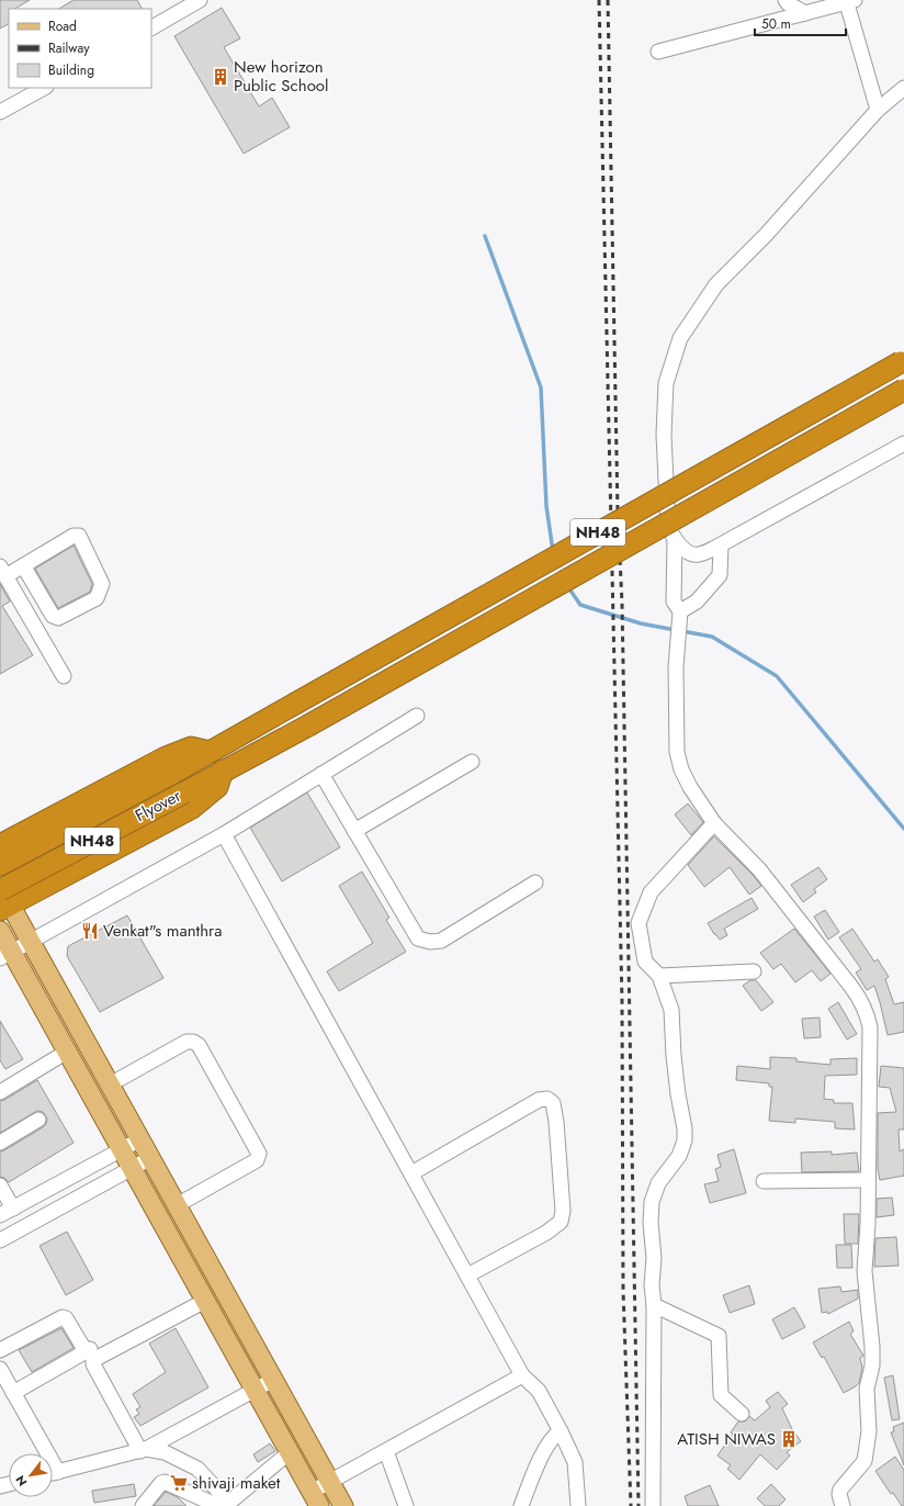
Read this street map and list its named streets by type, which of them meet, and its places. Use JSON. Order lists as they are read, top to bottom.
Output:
{
  "streets": {
    "highway": ["NH48", "Flyover"]
  },
  "crossings": [
    ["NH48", "Flyover"]
  ],
  "places": {
    "building": ["New horizon Public School", "ATISH NIWAS"],
    "restaurant": ["Venkat\"s manthra"],
    "supermarket": ["shivaji maket"]
  },
  "legend": ["Road", "Railway", "Building"],
  "scale_bar": "50 m",
  "north": "bottom left"
}
